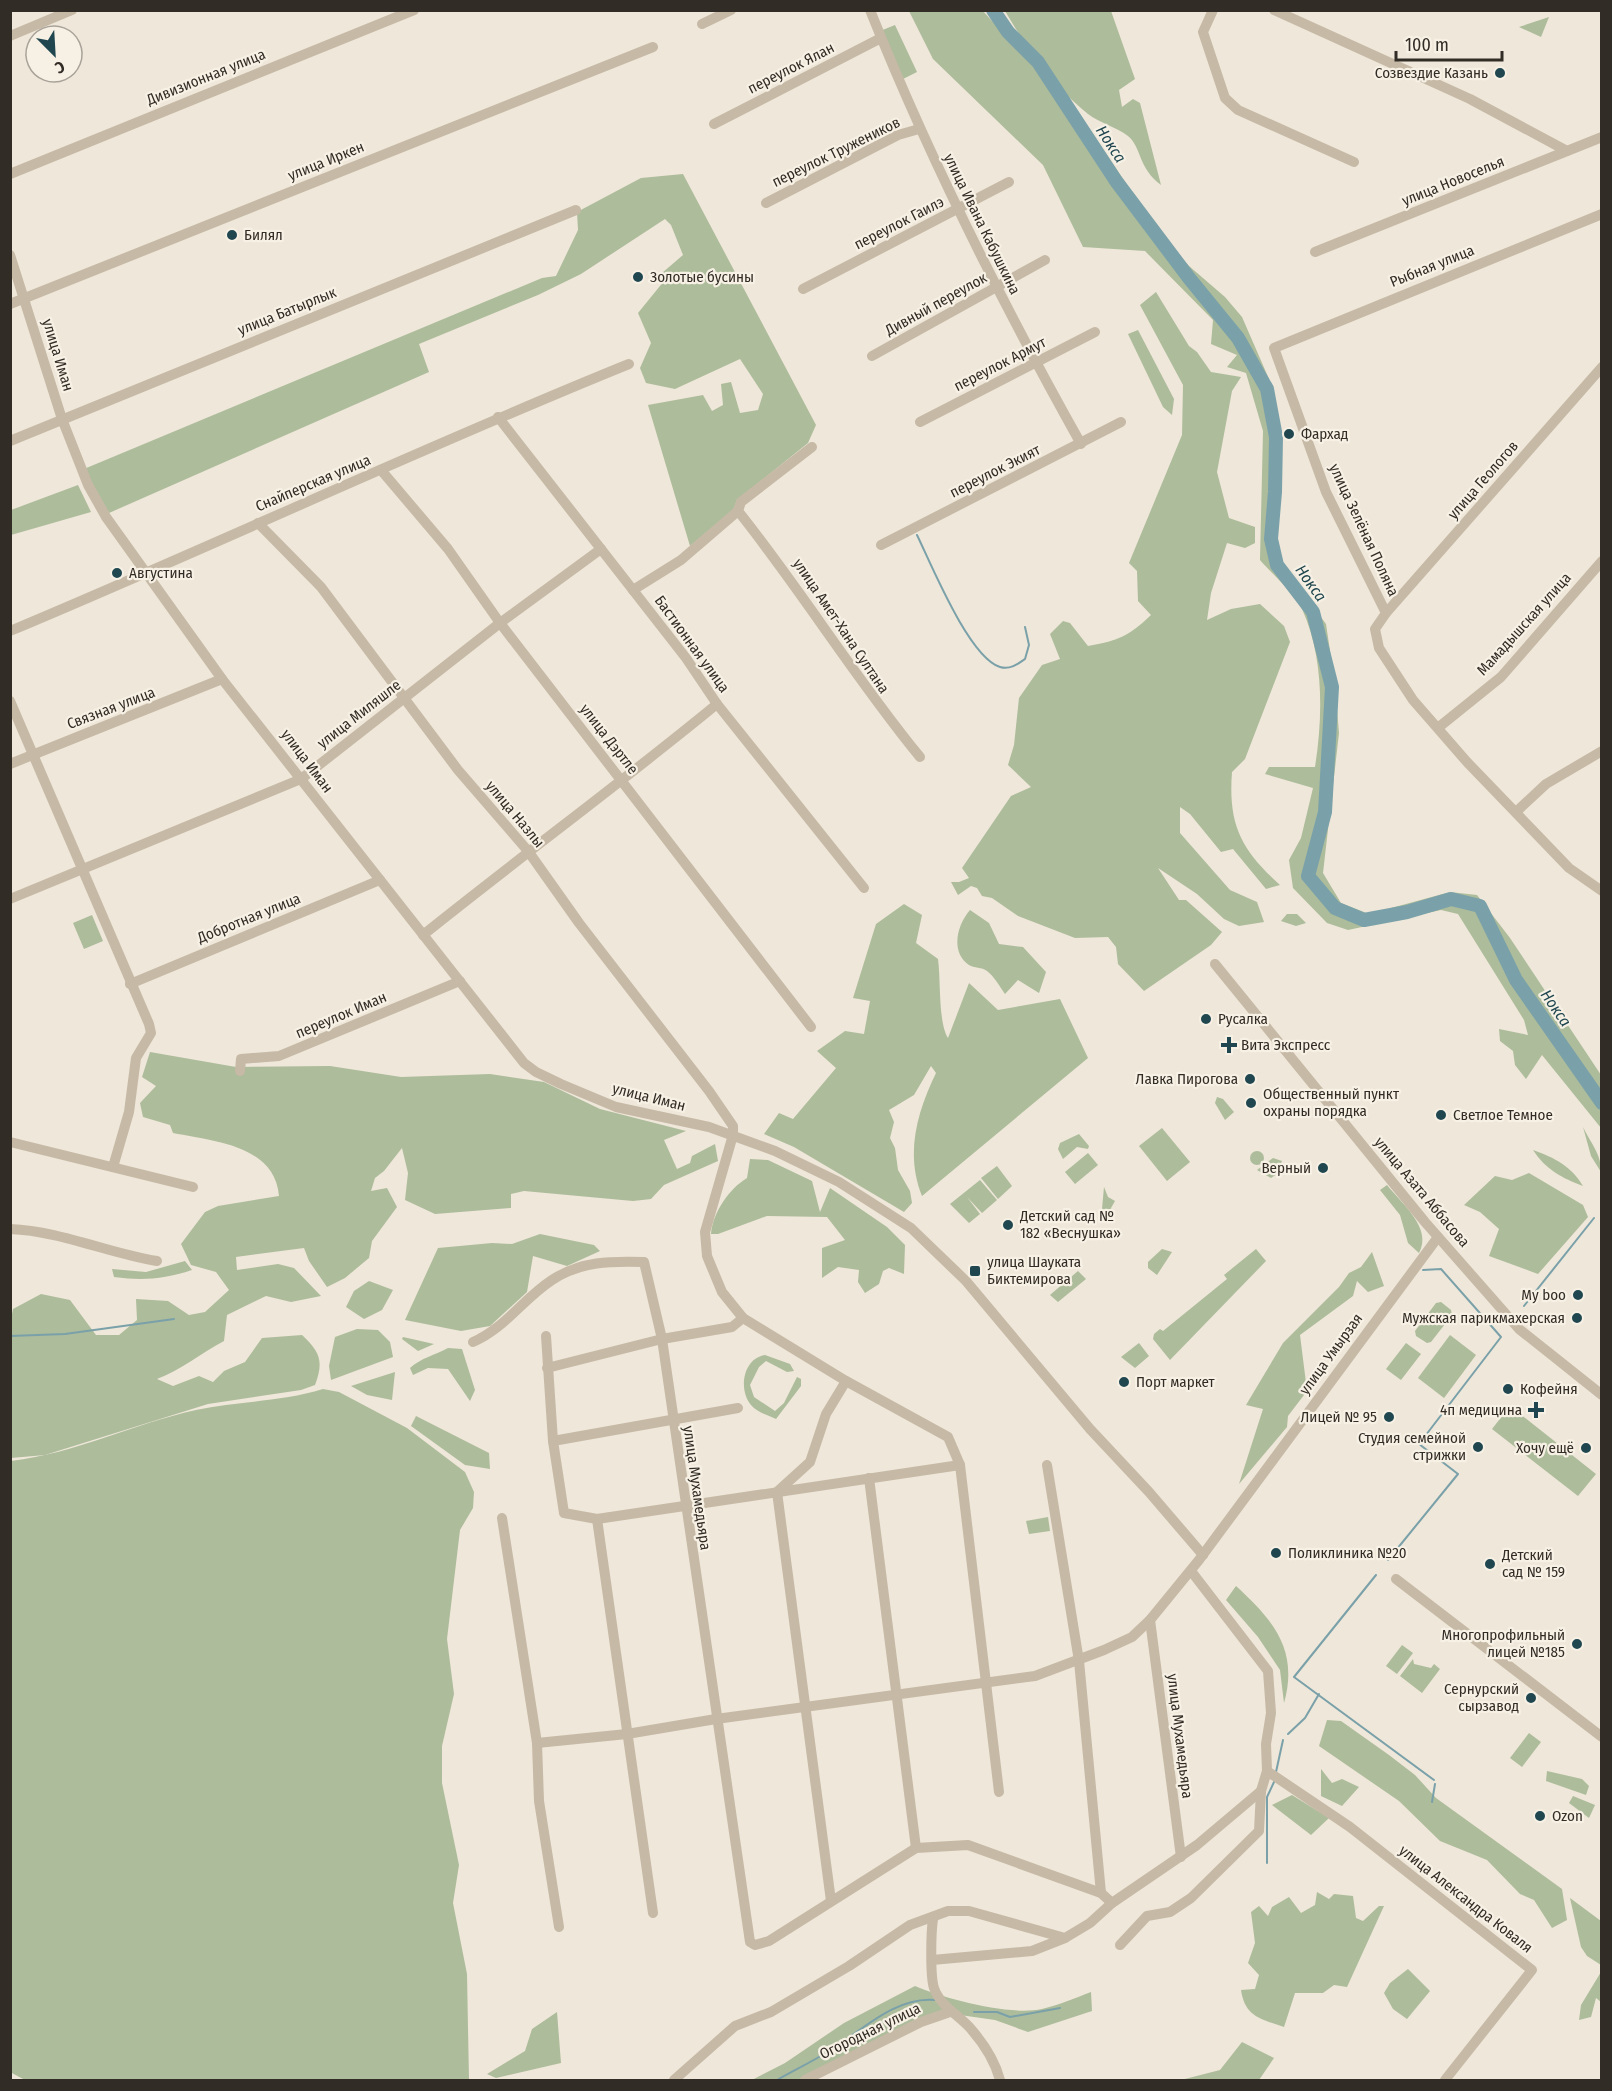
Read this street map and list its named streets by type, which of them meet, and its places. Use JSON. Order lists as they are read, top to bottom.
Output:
{
  "streets": {
    "street": [
      "переулок Ялан",
      "Дивизионная улица",
      "переулок Тружеников",
      "улица Иркен",
      "улица Новоселья",
      "переулок Гаилэ",
      "улица Ивана Кабушкина",
      "Рыбная улица",
      "Дивный переулок",
      "улица Батырлык",
      "улица Иман",
      "переулок Армут",
      "переулок Экият",
      "улица Геологов",
      "Снайперская улица",
      "улица Зелёная Поляна",
      "Мамадышская улица",
      "улица Амет-Хана Султана",
      "Бастионная улица",
      "Связная улица",
      "улица Миляшле",
      "улица Дэртле",
      "улица Назлы",
      "Добротная улица",
      "переулок Иман",
      "улица Азата Аббасова",
      "улица Умырзая",
      "улица Мухамедьяра",
      "улица Александра Коваля",
      "Огородная улица"
    ]
  },
  "crossings": [
    ["переулок Ялан", "улица Ивана Кабушкина"],
    ["переулок Тружеников", "улица Ивана Кабушкина"],
    ["улица Иркен", "улица Иман"],
    ["переулок Гаилэ", "улица Ивана Кабушкина"],
    ["улица Ивана Кабушкина", "Дивный переулок"],
    ["улица Ивана Кабушкина", "переулок Армут"],
    ["улица Ивана Кабушкина", "переулок Экият"],
    ["Рыбная улица", "улица Зелёная Поляна"],
    ["улица Батырлык", "улица Иман"],
    ["улица Иман", "Снайперская улица"],
    ["улица Иман", "Связная улица"],
    ["улица Иман", "улица Миляшле"],
    ["улица Иман", "улица Назлы"],
    ["улица Иман", "Добротная улица"],
    ["улица Иман", "переулок Иман"],
    ["улица Иман", "улица Умырзая"],
    ["улица Геологов", "улица Зелёная Поляна"],
    ["Снайперская улица", "Бастионная улица"],
    ["Снайперская улица", "улица Дэртле"],
    ["Снайперская улица", "улица Назлы"],
    ["улица Зелёная Поляна", "Мамадышская улица"],
    ["Бастионная улица", "улица Миляшле"],
    ["улица Миляшле", "улица Дэртле"],
    ["улица Миляшле", "улица Назлы"],
    ["улица Азата Аббасова", "улица Умырзая"]
  ],
  "water": ["Нокса"],
  "places": {
    "other": [
      "Созвездие Казань",
      "Билял",
      "Золотые бусины",
      "Фархад",
      "Августина",
      "Русалка",
      "Лавка Пирогова",
      "Общественный пункт охраны порядка",
      "Светлое Темное",
      "Верный",
      "Детский сад № 182 «Веснушка»",
      "My boo",
      "Мужская парикмахерская",
      "Порт маркет",
      "Кофейня",
      "Лицей № 95",
      "Студия семейной стрижки",
      "Хочу ещё",
      "Поликлиника №20",
      "Детский сад № 159",
      "Многопрофильный лицей №185",
      "Сернурский сырзавод",
      "Ozon"
    ],
    "health": ["Вита Экспресс", "4п медицина"],
    "transit": ["улица Шауката Биктемирова"]
  },
  "scale_bar": "100 m",
  "north": "bottom right"
}
